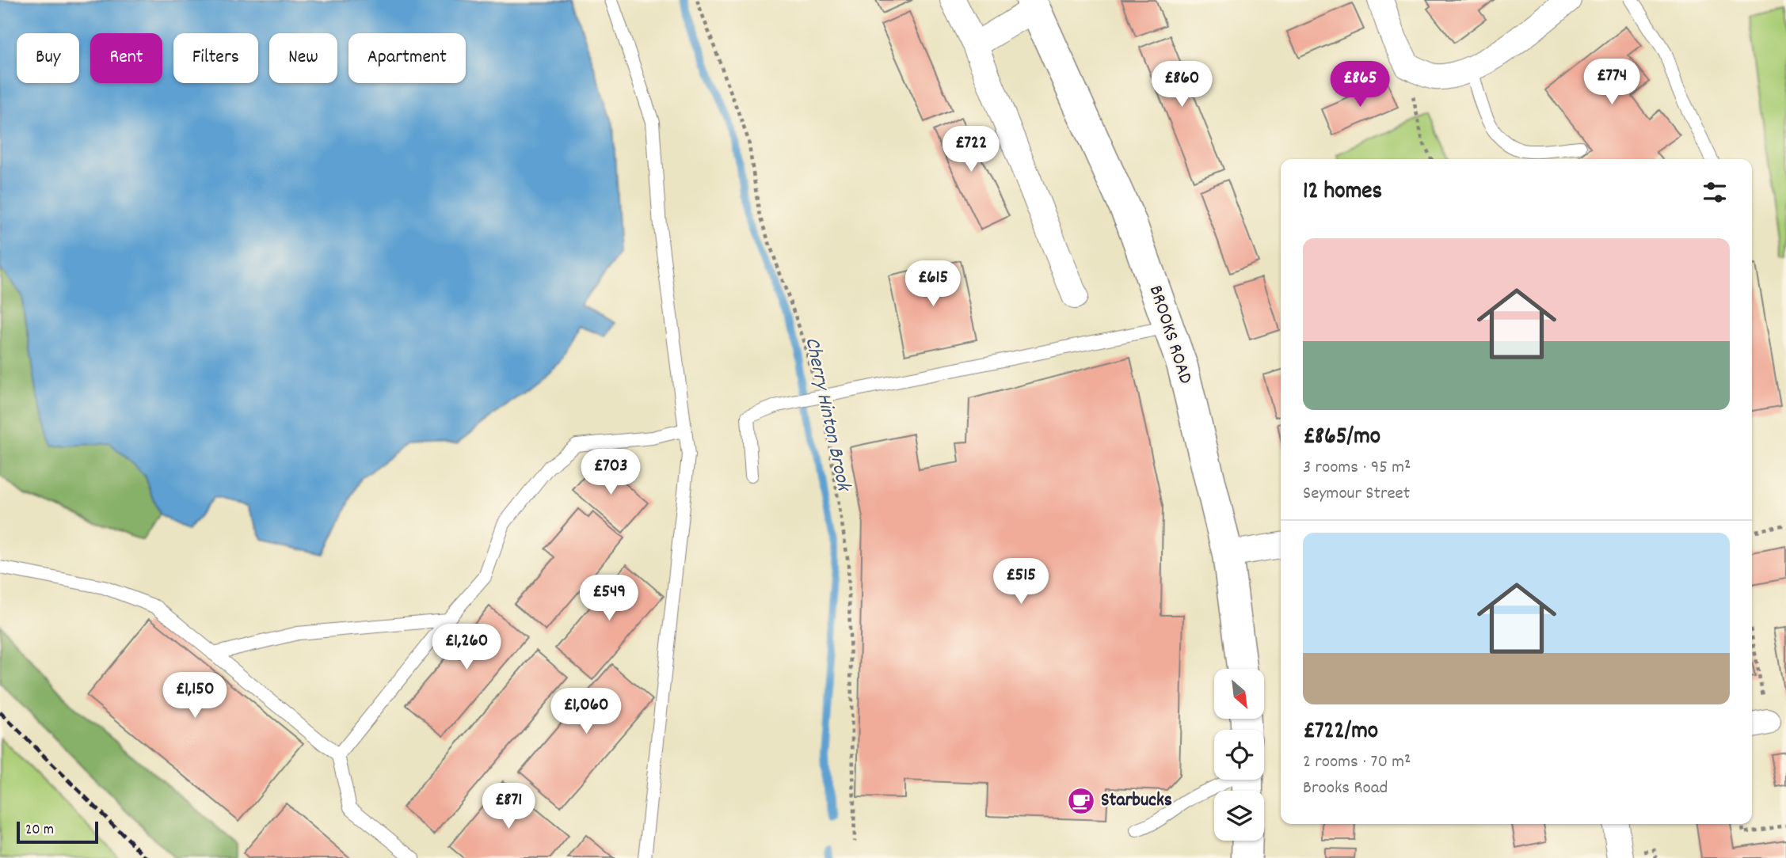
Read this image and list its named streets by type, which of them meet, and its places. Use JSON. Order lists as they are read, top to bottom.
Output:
{
  "streets": {
    "main road": ["BROOKS ROAD"]
  },
  "water": ["Cherry Hinton Brook"],
  "places": {
    "cafe": ["Starbucks"]
  },
  "scale_bar": "20 m",
  "north": "bottom right",
  "page": {
    "chip": [
      "Buy",
      "Rent",
      "Filters",
      "New",
      "Apartment"
    ],
    "price": [
      "£774",
      "£860",
      "£865",
      "£722",
      "£615",
      "£703",
      "£515",
      "£549",
      "£1,260",
      "£1,150",
      "£1,060",
      "£871"
    ],
    "heading": "12 homes",
    "list": [
      {
        "name": "£865/mo",
        "note": "3 rooms · 95 m² · Seymour Street"
      },
      {
        "name": "£722/mo",
        "note": "2 rooms · 70 m² · Brooks Road"
      }
    ],
    "scale": "20 m"
  }
}
